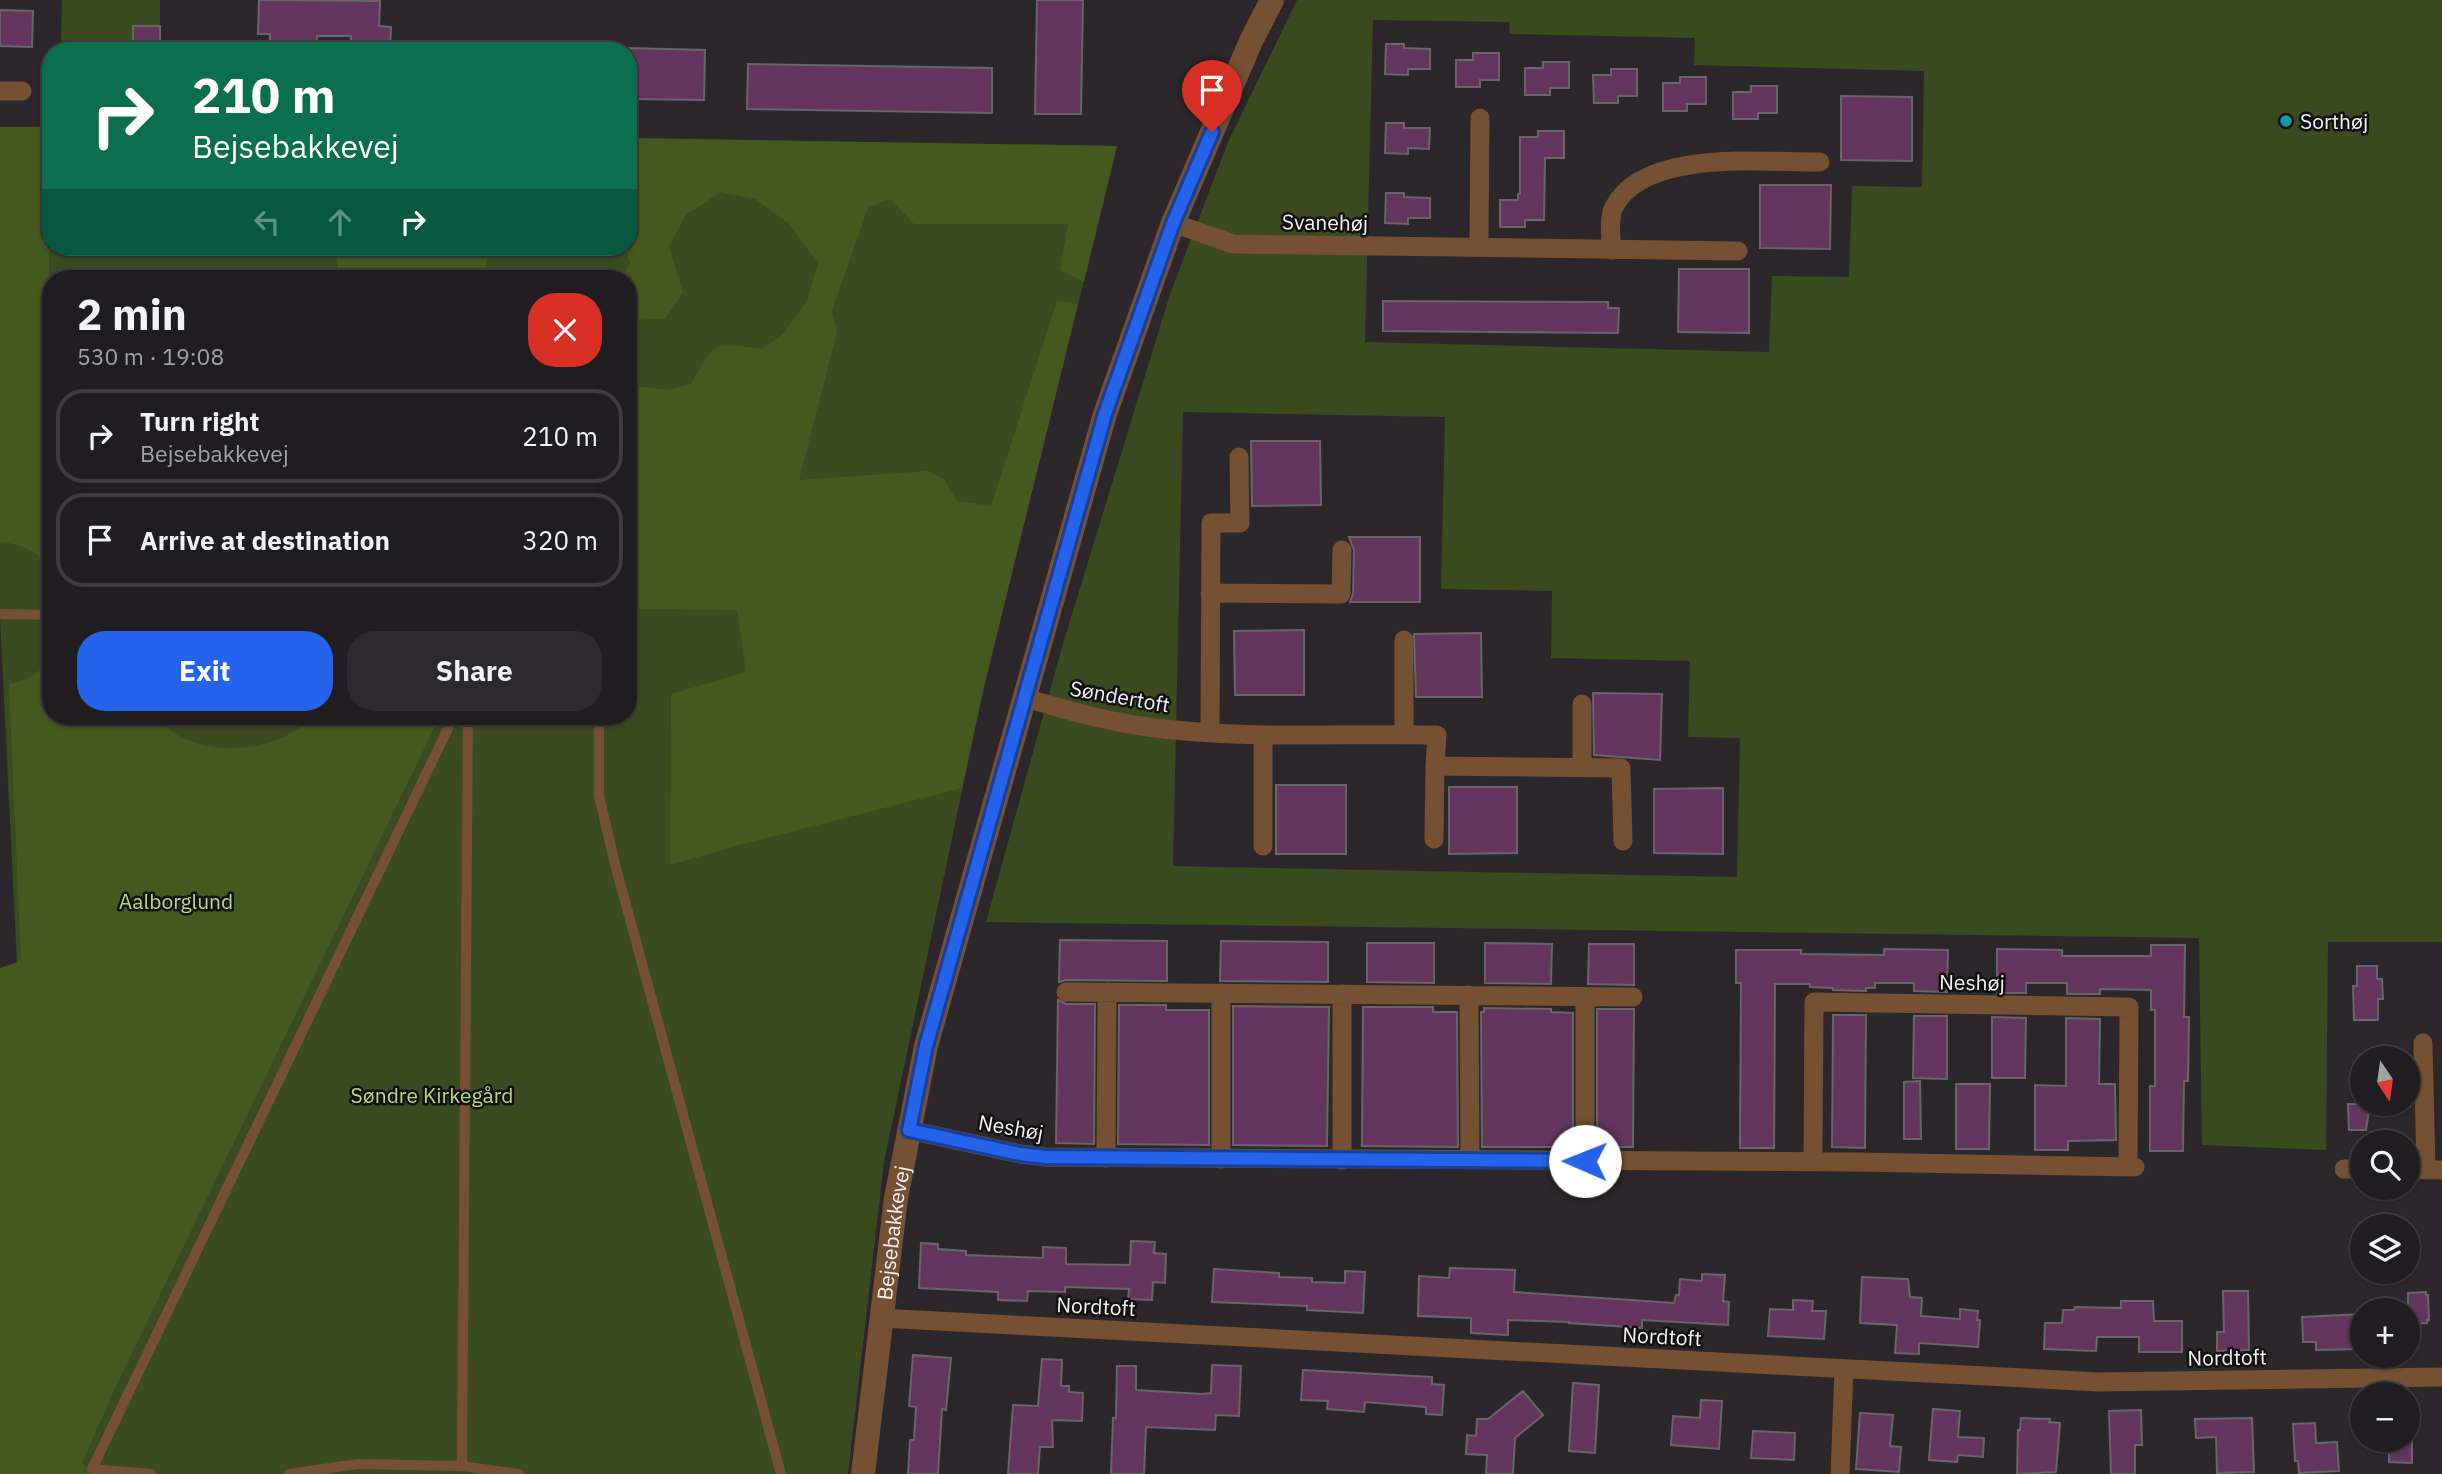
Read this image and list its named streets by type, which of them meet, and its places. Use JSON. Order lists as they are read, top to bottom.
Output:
{
  "streets": {
    "street": [
      "Svanehøj",
      "Søndertoft",
      "Neshøj",
      "Bejsebakkevej",
      "Nordtoft"
    ]
  },
  "crossings": [
    ["Svanehøj", "Bejsebakkevej"],
    ["Søndertoft", "Bejsebakkevej"],
    ["Neshøj", "Bejsebakkevej"],
    ["Bejsebakkevej", "Nordtoft"]
  ],
  "parks": ["Aalborglund", "Søndre Kirkegård"],
  "places": ["Sorthøj"],
  "north": "bottom",
  "page": {
    "turn": ["210 m", "Bejsebakkevej"],
    "heading": ["2 min", "530 m · 19:08"],
    "list": [
      {
        "name": "Turn right",
        "note": "Bejsebakkevej",
        "value": "210 m"
      },
      {
        "name": "Arrive at destination",
        "value": "320 m"
      }
    ],
    "buttons": ["Exit", "Share"],
    "map_buttons": ["+", "−"]
  }
}
